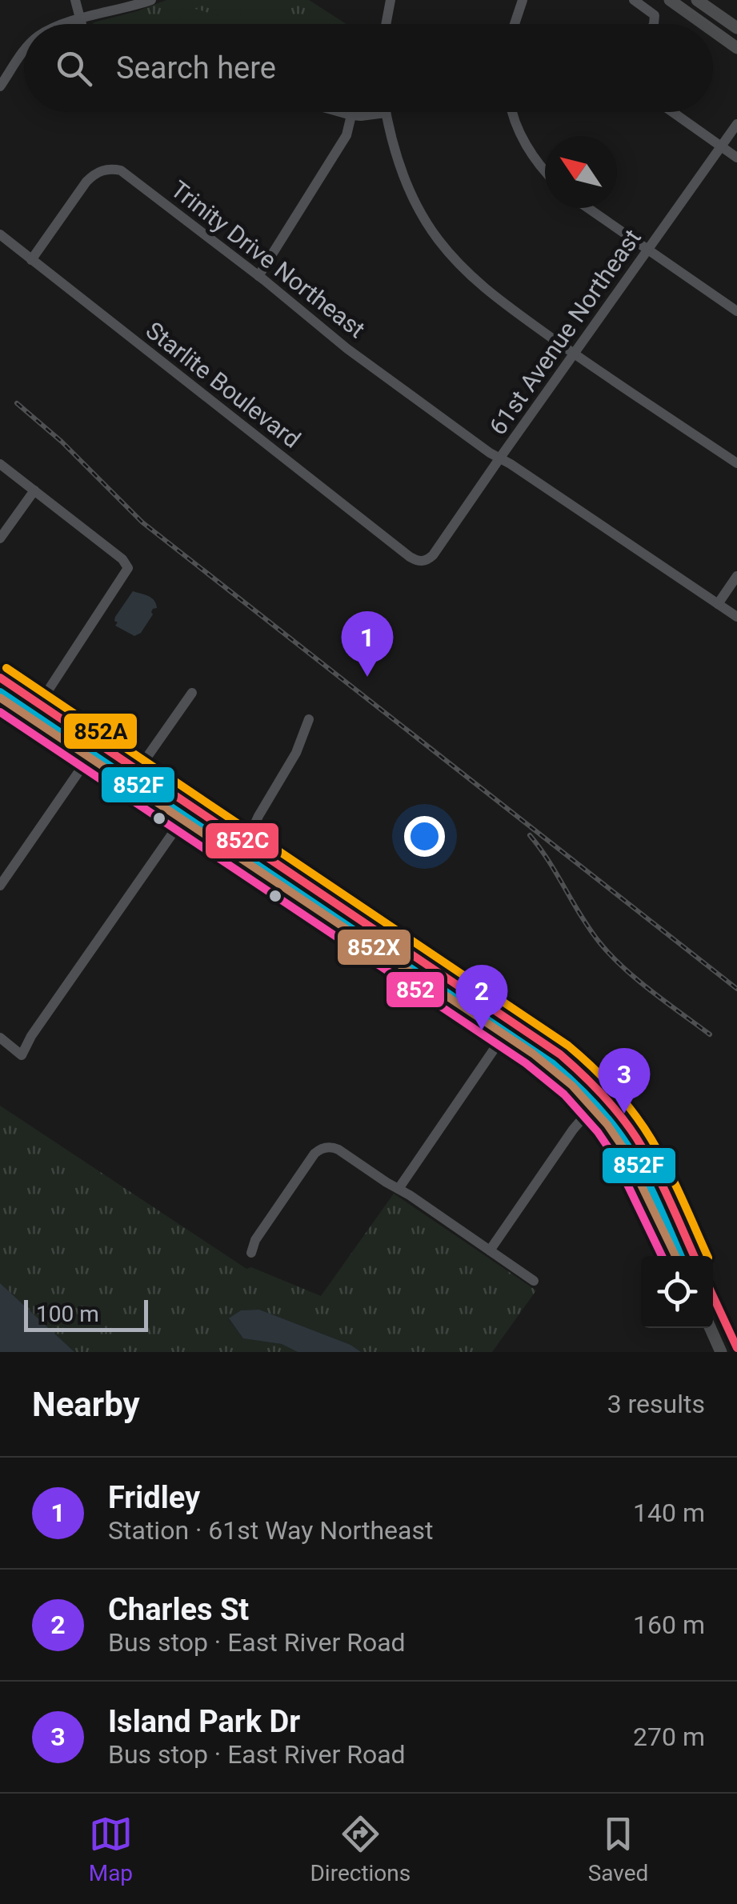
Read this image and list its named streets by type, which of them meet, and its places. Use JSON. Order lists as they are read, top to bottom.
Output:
{
  "streets": {
    "street": ["Trinity Drive Northeast", "61st Avenue Northeast", "Starlite Boulevard"]
  },
  "crossings": [
    ["Trinity Drive Northeast", "61st Avenue Northeast"],
    ["Trinity Drive Northeast", "Starlite Boulevard"],
    ["61st Avenue Northeast", "Starlite Boulevard"]
  ],
  "lines": [
    "transit line 852A",
    "transit line 852C",
    "transit line 852F",
    "transit line 852X",
    "transit line 852"
  ],
  "scale_bar": "100 m",
  "north": "top left",
  "page": {
    "search": "Search here",
    "pins": ["1", "2", "3"],
    "scale": "100 m",
    "heading": ["Nearby", "3 results"],
    "list": [
      {
        "mark": "1",
        "name": "Fridley",
        "note": "Station · 61st Way Northeast",
        "value": "140 m"
      },
      {
        "mark": "2",
        "name": "Charles St",
        "note": "Bus stop · East River Road",
        "value": "160 m"
      },
      {
        "mark": "3",
        "name": "Island Park Dr",
        "note": "Bus stop · East River Road",
        "value": "270 m"
      }
    ],
    "nav": ["Map", "Directions", "Saved"]
  }
}
